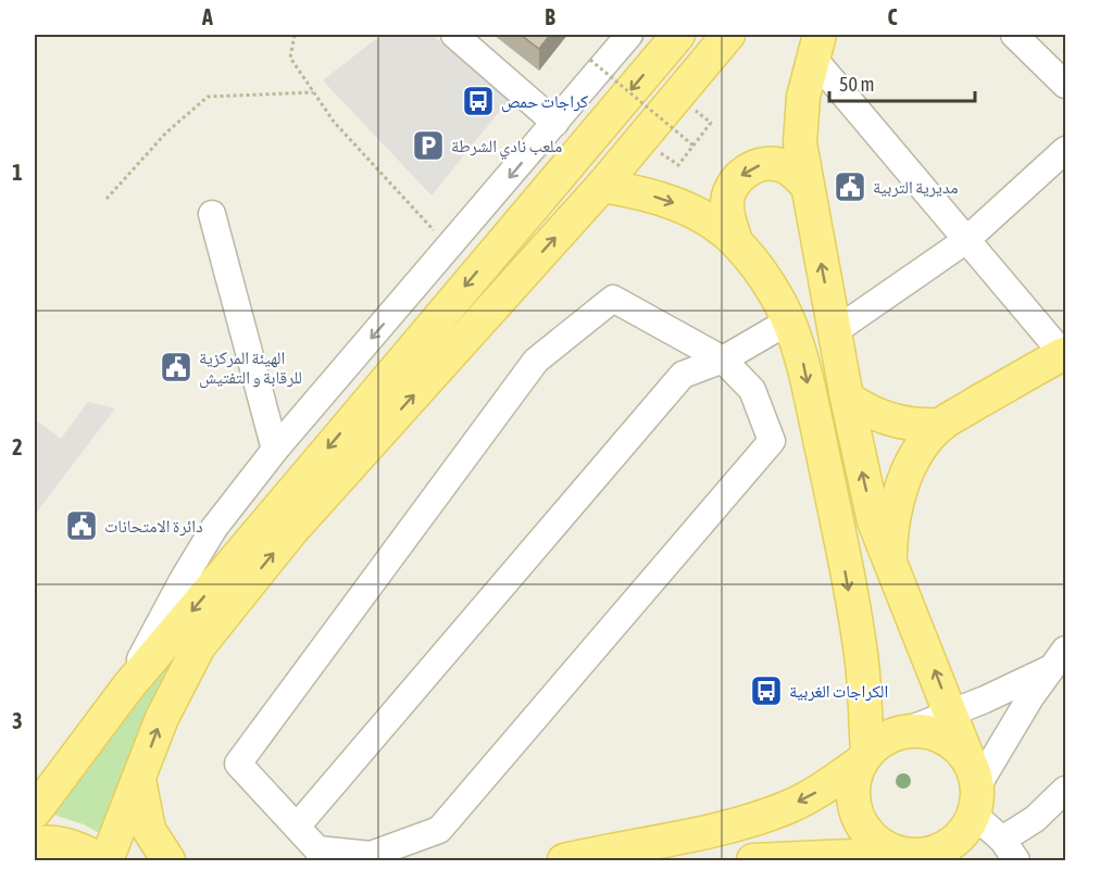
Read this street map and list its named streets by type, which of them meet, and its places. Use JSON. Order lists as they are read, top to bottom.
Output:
{
  "places": {
    "bus stop": ["كراجات حمص", "الكراجات الغربية"],
    "parking": ["ملعب نادي الشرطة"],
    "public building": ["مديرية التربية", "الهيئة المركزية للرقابة و التفتيش", "دائرة الامتحانات"]
  },
  "scale_bar": "50 m",
  "grid": {
    "columns": ["A", "B", "C"],
    "rows": ["1", "2", "3"]
  }
}
